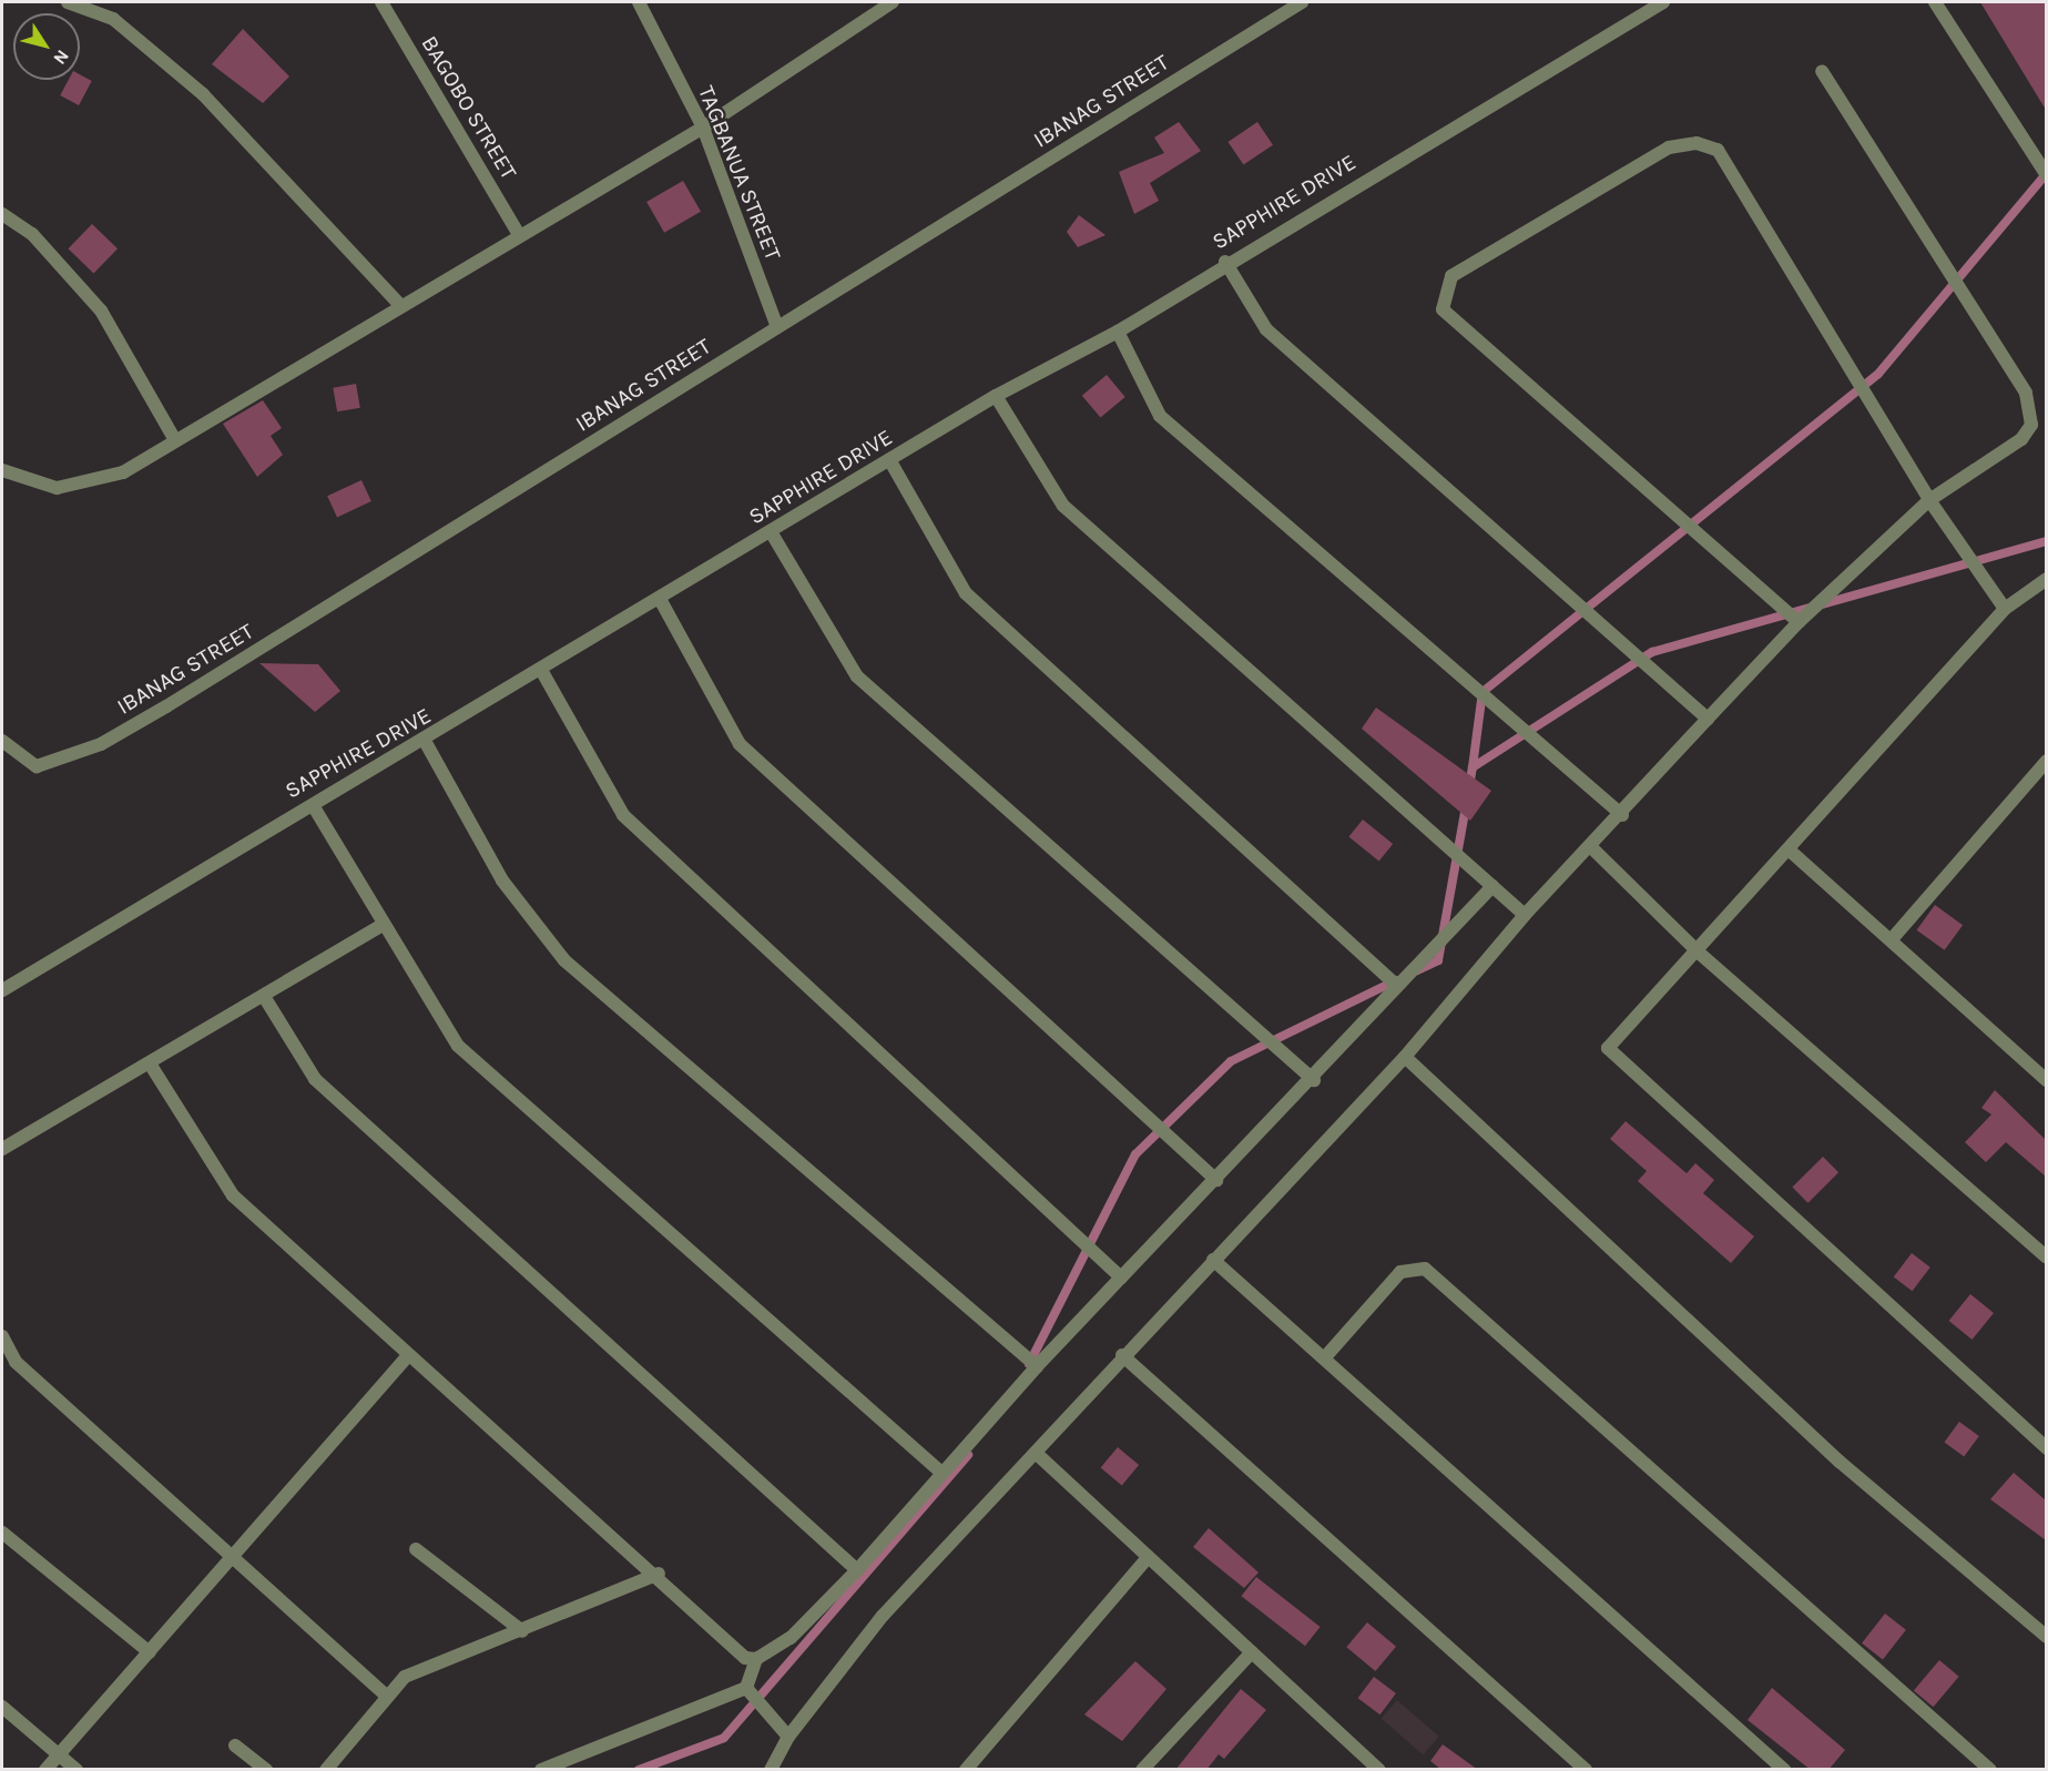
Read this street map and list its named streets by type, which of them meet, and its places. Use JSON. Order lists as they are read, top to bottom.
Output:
{
  "streets": {
    "street": [
      "IBANAG STREET",
      "BAGOBO STREET",
      "TAGBANUA STREET",
      "SAPPHIRE DRIVE"
    ]
  },
  "crossings": [
    ["IBANAG STREET", "TAGBANUA STREET"]
  ],
  "north": "bottom right"
}
